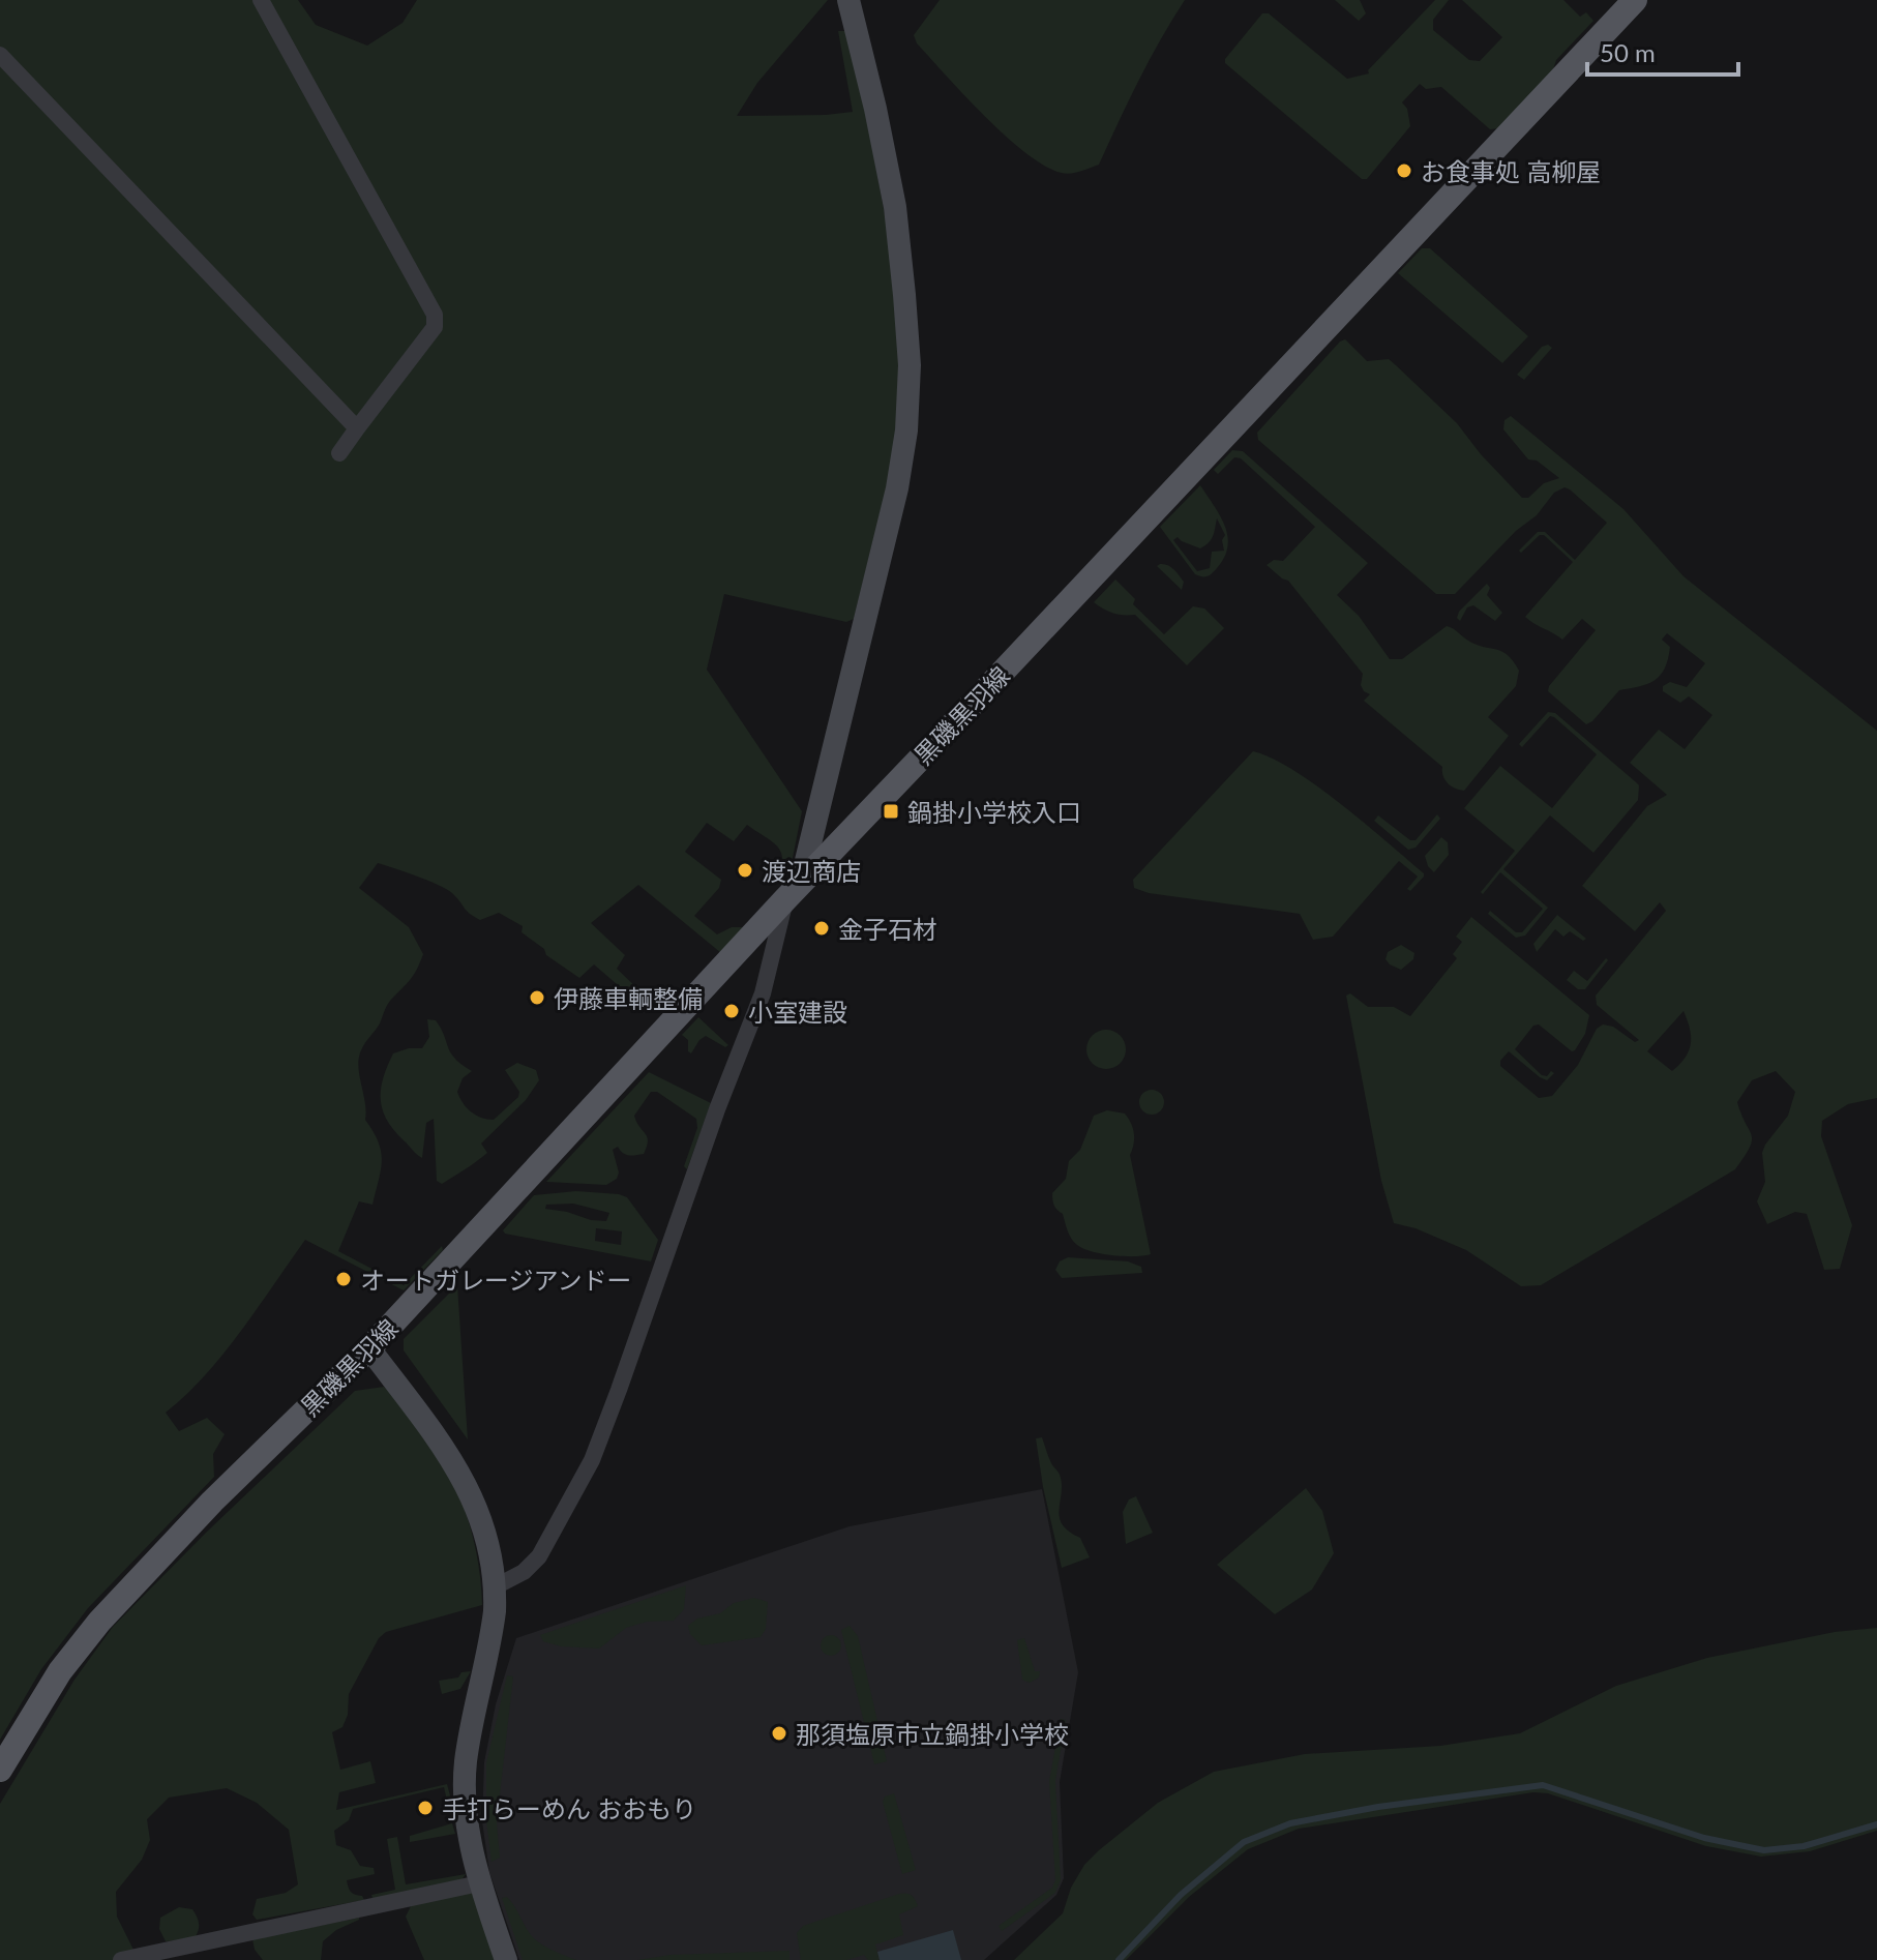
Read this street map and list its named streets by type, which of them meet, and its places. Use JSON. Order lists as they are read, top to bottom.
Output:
{
  "streets": {
    "main road": ["黒磯黒羽線"]
  },
  "places": {
    "other": [
      "お食事処 高柳屋",
      "渡辺商店",
      "金子石材",
      "伊藤車輌整備",
      "小室建設",
      "オートガレージアンドー",
      "那須塩原市立鍋掛小学校",
      "手打らーめん おおもり"
    ],
    "transit": ["鍋掛小学校入口"]
  },
  "scale_bar": "50 m"
}
